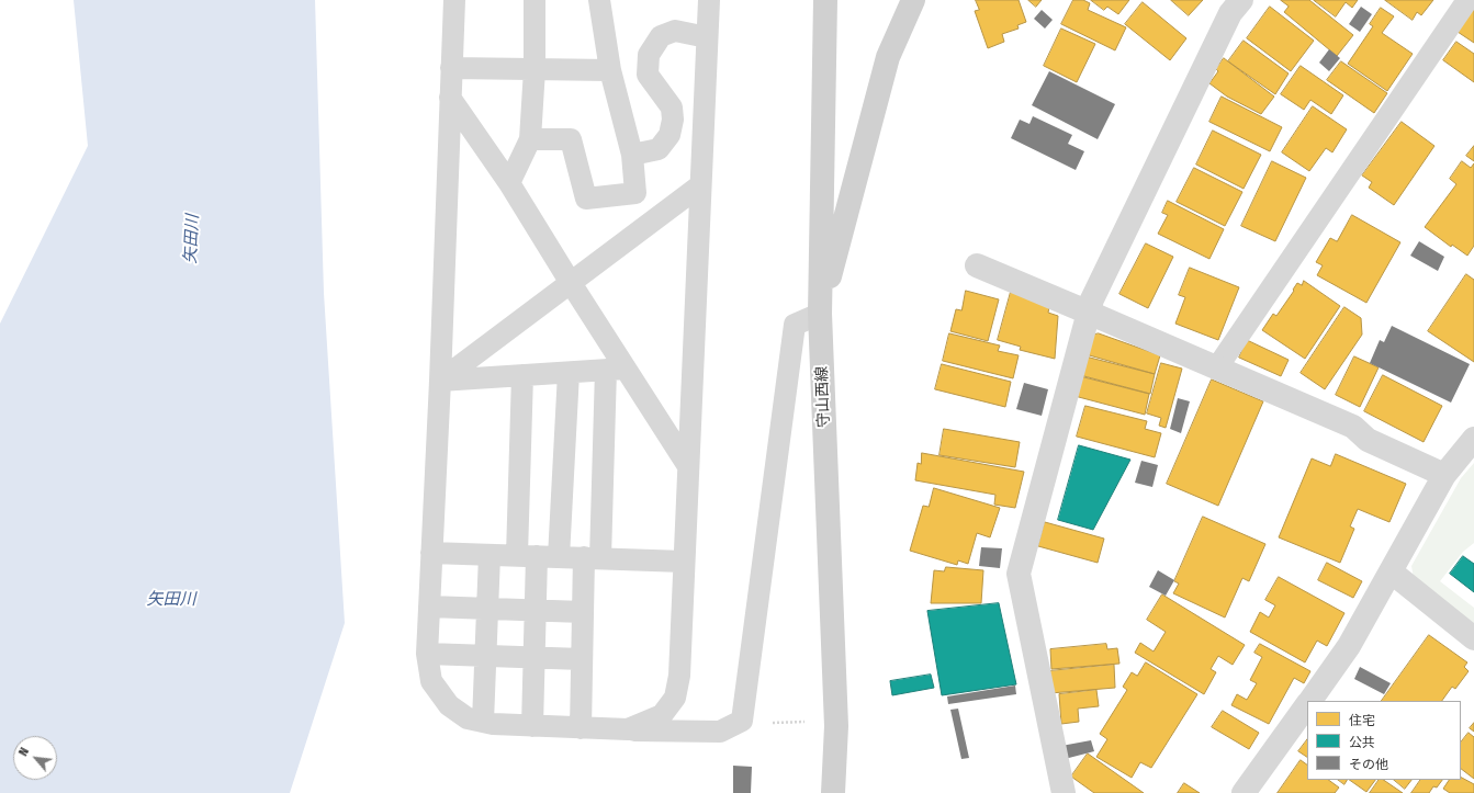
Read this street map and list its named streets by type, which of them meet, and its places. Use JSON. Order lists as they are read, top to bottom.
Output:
{
  "streets": {
    "main road": ["守山西線"]
  },
  "water": ["矢田川"],
  "legend": ["住宅", "公共", "その他"],
  "north": "top left"
}
